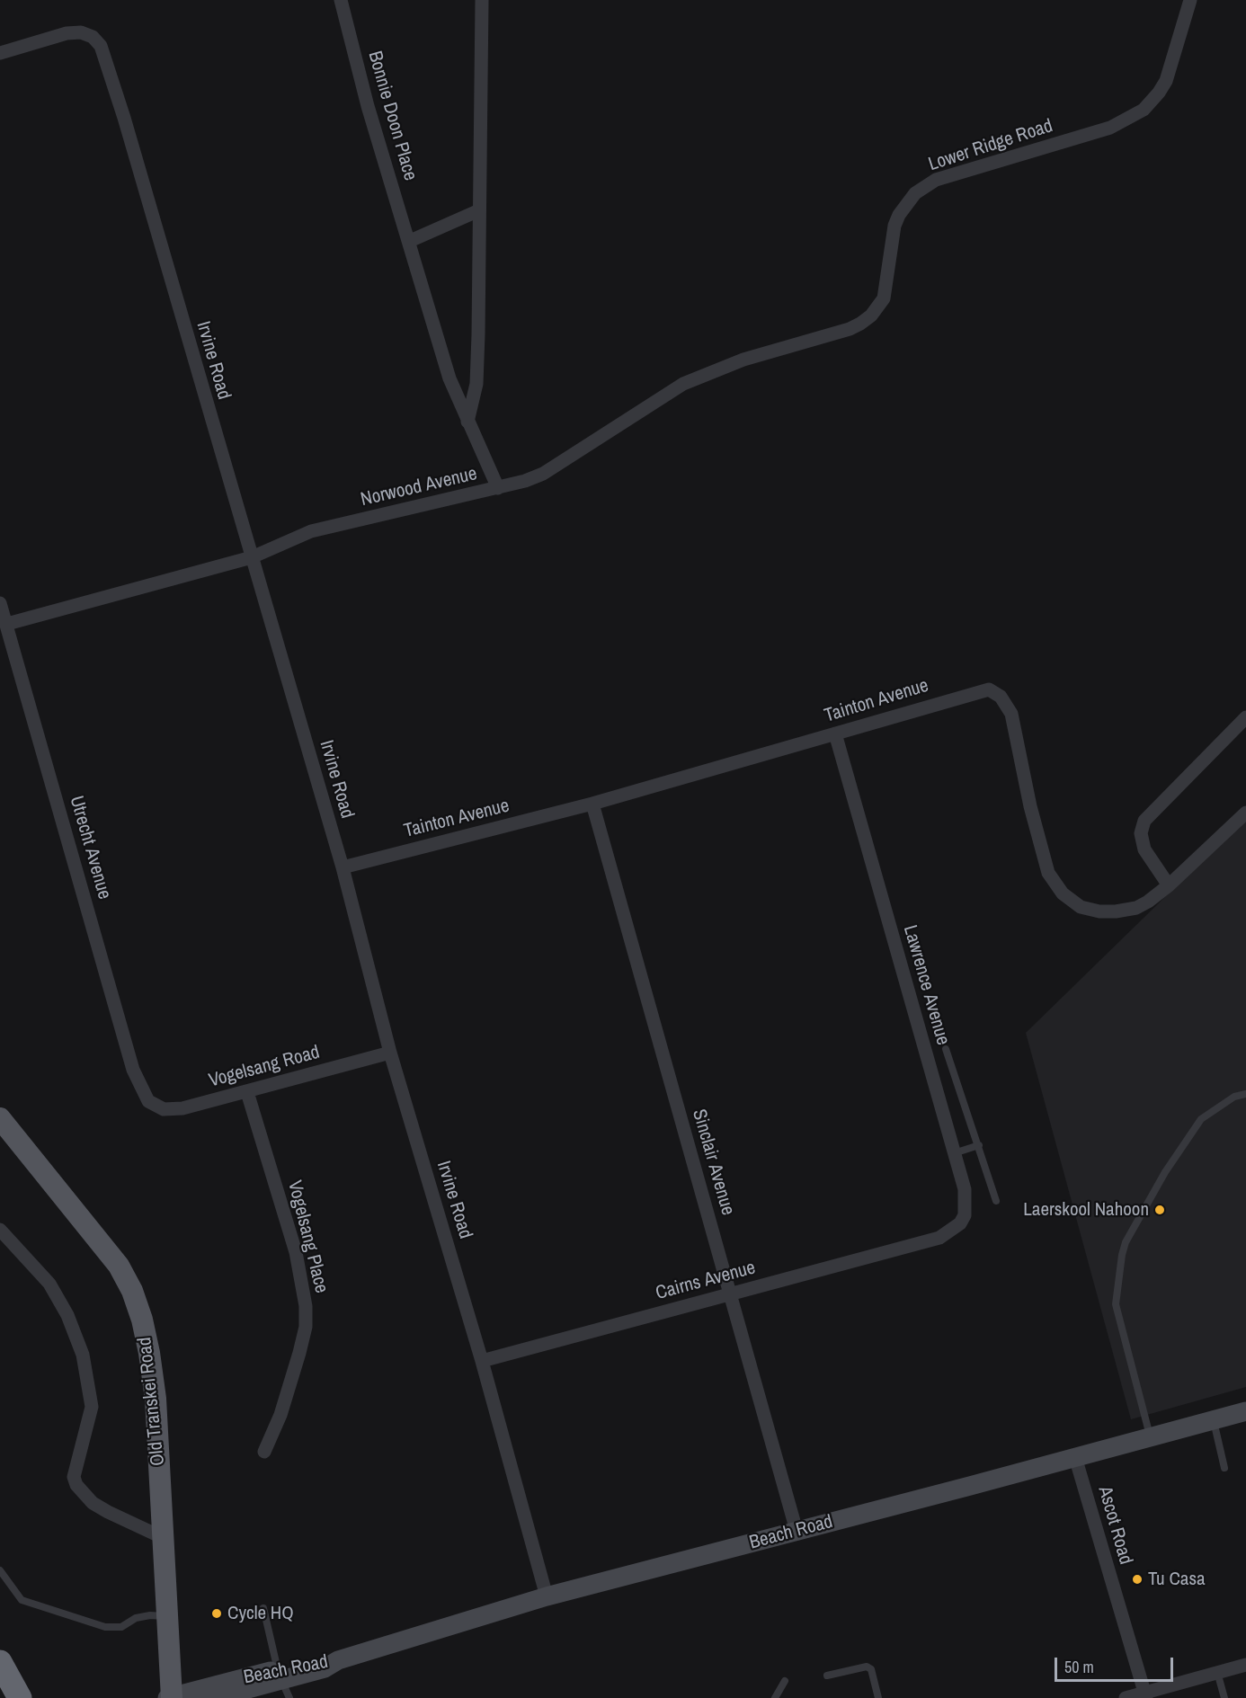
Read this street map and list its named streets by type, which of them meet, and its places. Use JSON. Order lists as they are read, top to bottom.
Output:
{
  "streets": {
    "main road": ["Old Transkei Road"],
    "street": [
      "Bonnie Doon Place",
      "Lower Ridge Road",
      "Irvine Road",
      "Norwood Avenue",
      "Tainton Avenue",
      "Utrecht Avenue",
      "Lawrence Avenue",
      "Vogelsang Road",
      "Sinclair Avenue",
      "Vogelsang Place",
      "Cairns Avenue",
      "Ascot Road",
      "Beach Road"
    ]
  },
  "crossings": [
    ["Bonnie Doon Place", "Norwood Avenue"],
    ["Lower Ridge Road", "Norwood Avenue"],
    ["Irvine Road", "Norwood Avenue"],
    ["Irvine Road", "Tainton Avenue"],
    ["Irvine Road", "Vogelsang Road"],
    ["Irvine Road", "Cairns Avenue"],
    ["Irvine Road", "Beach Road"],
    ["Norwood Avenue", "Utrecht Avenue"],
    ["Tainton Avenue", "Lawrence Avenue"],
    ["Tainton Avenue", "Sinclair Avenue"],
    ["Utrecht Avenue", "Vogelsang Road"],
    ["Lawrence Avenue", "Cairns Avenue"],
    ["Vogelsang Road", "Vogelsang Place"],
    ["Sinclair Avenue", "Cairns Avenue"],
    ["Sinclair Avenue", "Beach Road"],
    ["Old Transkei Road", "Beach Road"],
    ["Ascot Road", "Beach Road"]
  ],
  "places": ["Laerskool Nahoon", "Tu Casa", "Cycle HQ"],
  "scale_bar": "50 m"
}
